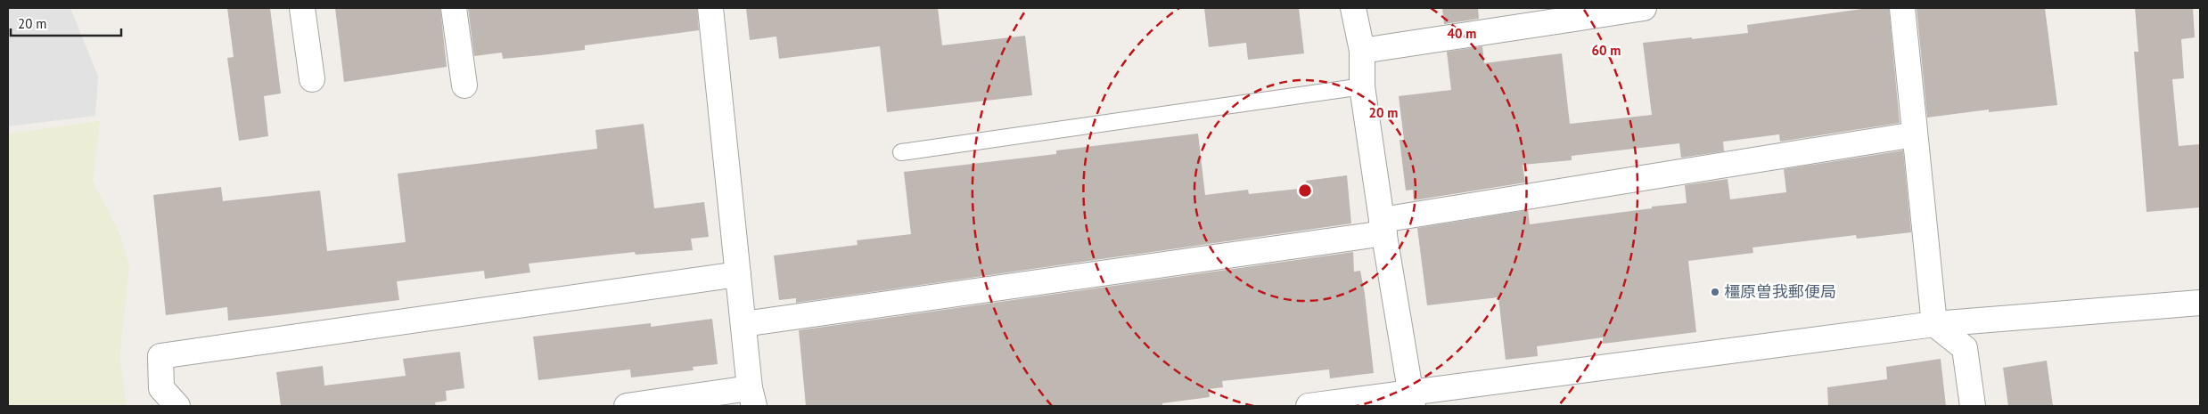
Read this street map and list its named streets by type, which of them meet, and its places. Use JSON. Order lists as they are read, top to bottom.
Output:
{
  "places": ["橿原曽我郵便局"],
  "scale_bar": "20 m",
  "rings": ["40 m", "60 m", "20 m"]
}
